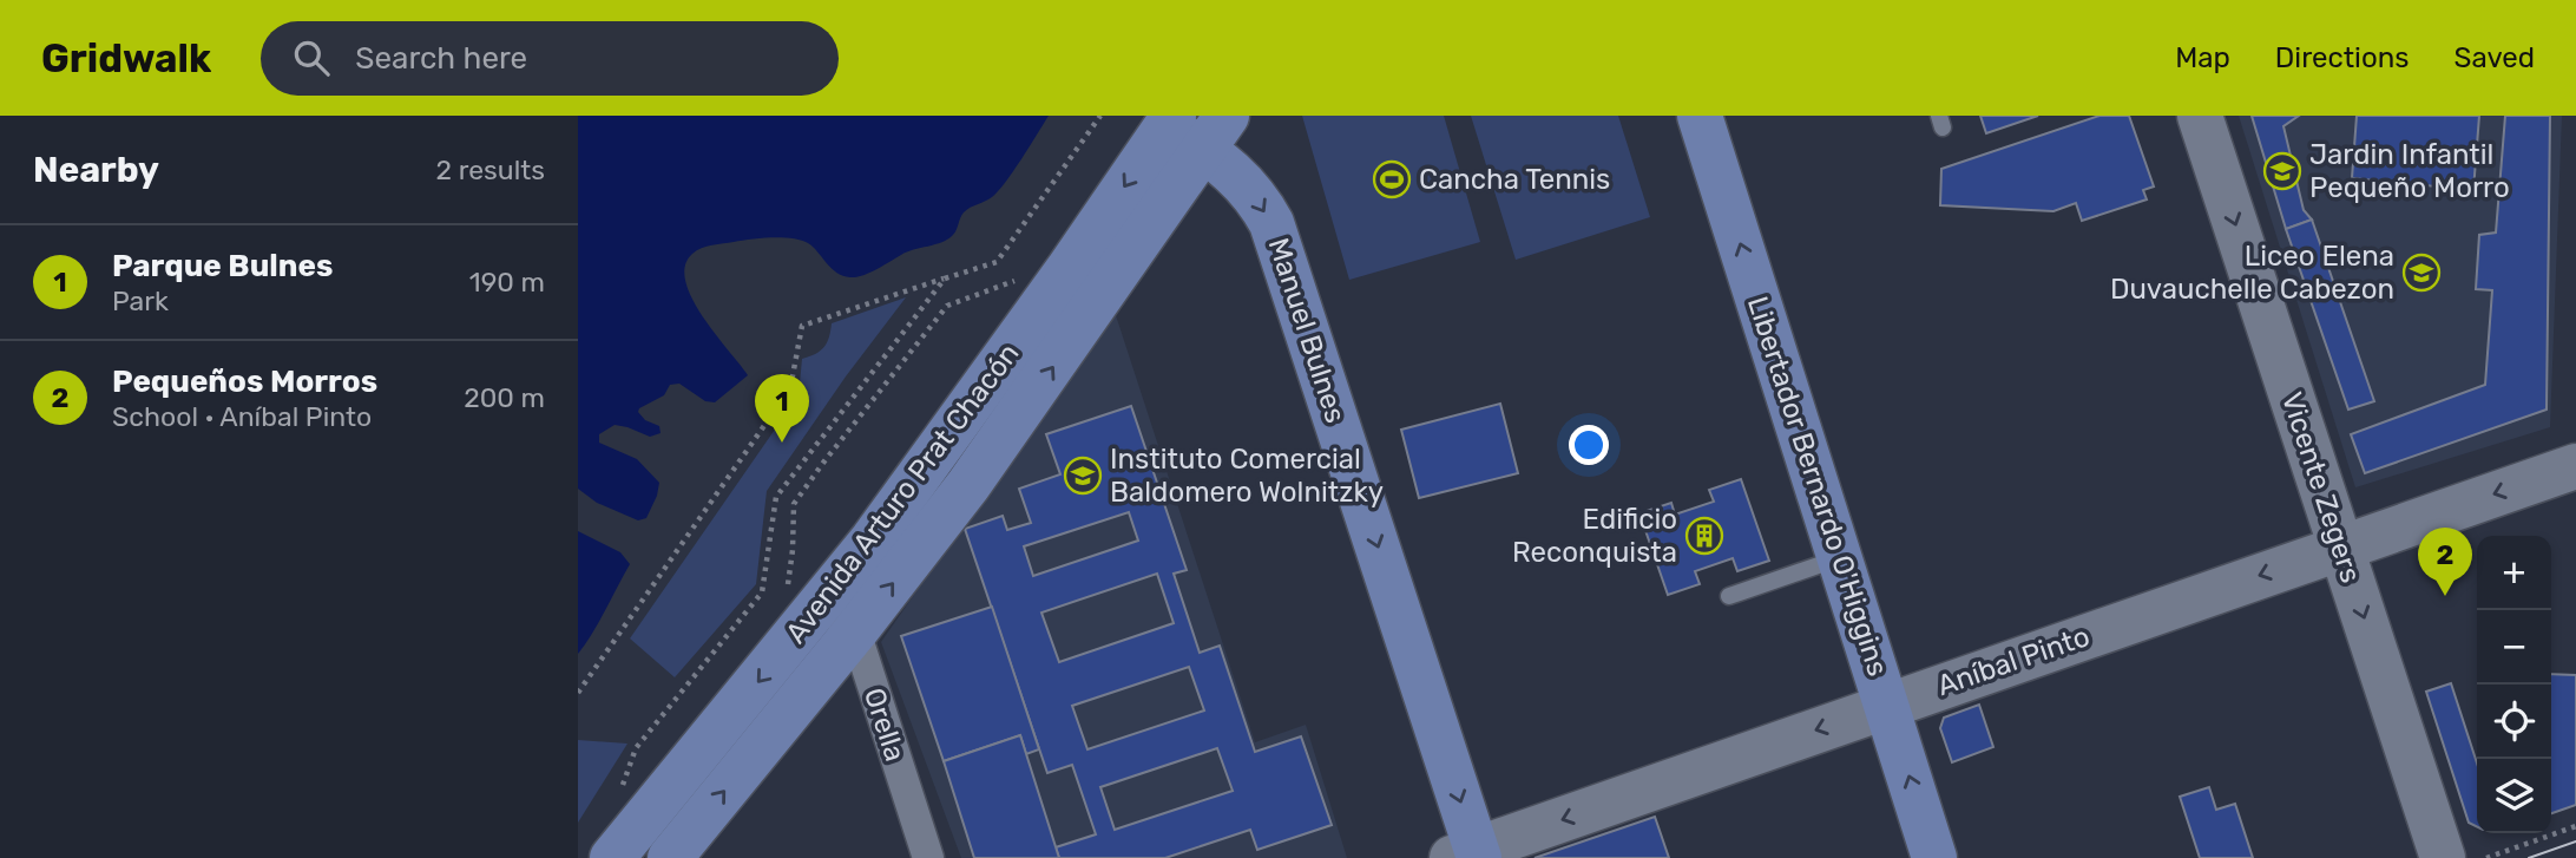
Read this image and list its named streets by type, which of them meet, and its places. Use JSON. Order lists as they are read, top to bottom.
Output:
{
  "streets": {
    "main road": ["Manuel Bulnes", "Libertador Bernardo O'Higgins", "Avenida Arturo Prat Chacón"],
    "street": ["Vicente Zegers", "Aníbal Pinto", "Orella"]
  },
  "crossings": [
    ["Manuel Bulnes", "Avenida Arturo Prat Chacón"],
    ["Manuel Bulnes", "Aníbal Pinto"],
    ["Libertador Bernardo O'Higgins", "Aníbal Pinto"],
    ["Vicente Zegers", "Aníbal Pinto"],
    ["Avenida Arturo Prat Chacón", "Orella"]
  ],
  "one_way": [
    "Manuel Bulnes",
    "Libertador Bernardo O'Higgins",
    "Vicente Zegers",
    "Aníbal Pinto"
  ],
  "places": {
    "school or university": ["Jardin Infantil Pequeño Morro", "Liceo Elena Duvauchelle Cabezon", "Instituto Comercial Baldomero Wolnitzky"],
    "sports": ["Cancha Tennis"],
    "building": ["Edificio Reconquista"]
  },
  "page": {
    "header": "Gridwalk",
    "search": "Search here",
    "nav": ["Map", "Directions", "Saved"],
    "heading": ["Nearby", "2 results"],
    "list": [
      {
        "mark": "1",
        "name": "Parque Bulnes",
        "note": "Park",
        "value": "190 m"
      },
      {
        "mark": "2",
        "name": "Pequeños Morros",
        "note": "School · Aníbal Pinto",
        "value": "200 m"
      }
    ],
    "pins": ["1", "2"],
    "map_buttons": ["+", "−"]
  }
}
